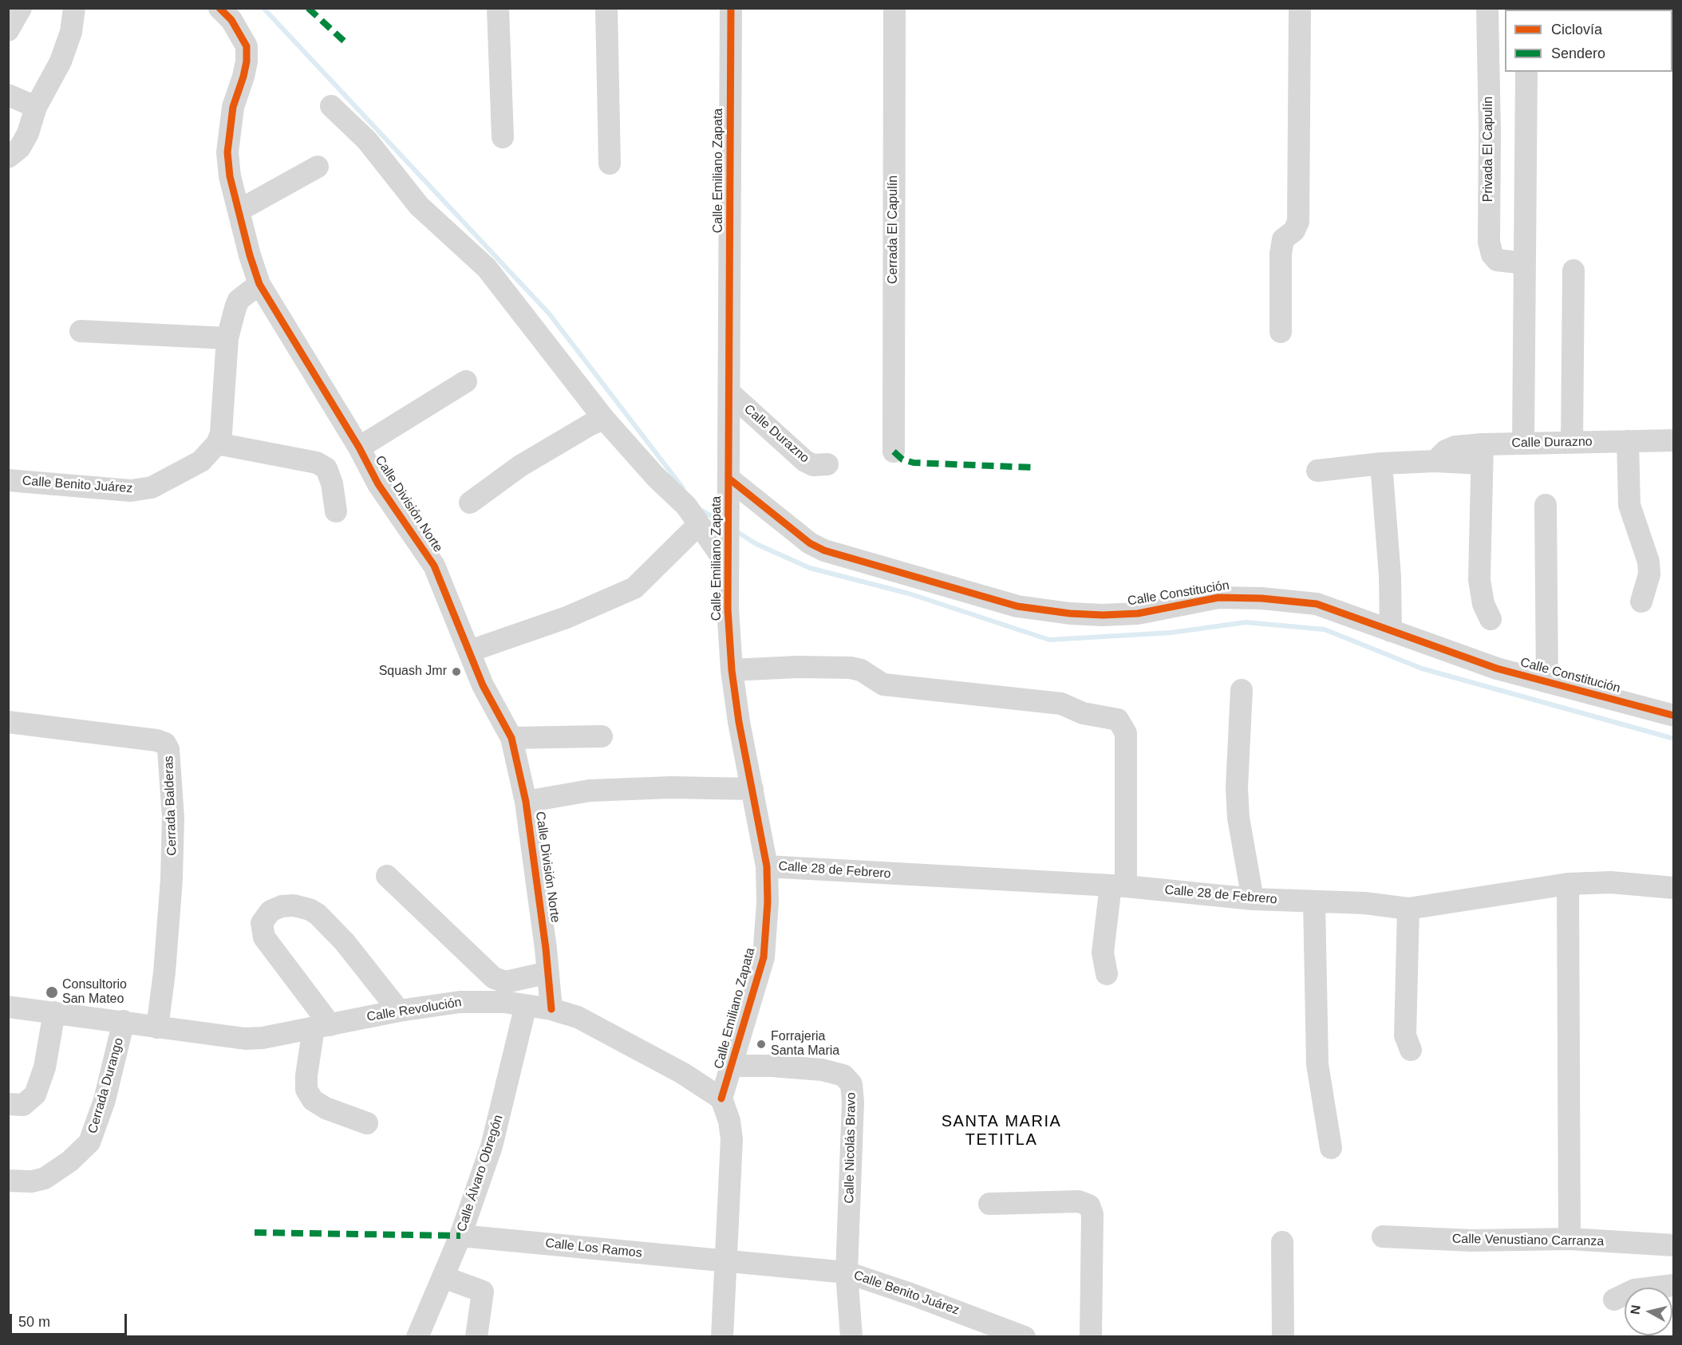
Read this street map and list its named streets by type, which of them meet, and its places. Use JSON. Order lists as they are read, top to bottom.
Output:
{
  "streets": {
    "street": [
      "Privada El Capulín",
      "Calle Emiliano Zapata",
      "Cerrada El Capulín",
      "Calle Durazno",
      "Calle Benito Juárez",
      "Calle División Norte",
      "Calle Constitución",
      "Cerrada Balderas",
      "Calle 28 de Febrero",
      "Calle Revolución",
      "Cerrada Durango",
      "Calle Nicolás Bravo",
      "Calle Álvaro Obregón",
      "Calle Venustiano Carranza",
      "Calle Los Ramos"
    ]
  },
  "crossings": [
    ["Calle Emiliano Zapata", "Calle Durazno"],
    ["Calle Emiliano Zapata", "Calle Constitución"],
    ["Calle Emiliano Zapata", "Calle 28 de Febrero"],
    ["Calle Emiliano Zapata", "Calle Revolución"],
    ["Calle Emiliano Zapata", "Calle Nicolás Bravo"],
    ["Calle Benito Juárez", "Calle Nicolás Bravo"],
    ["Calle Benito Juárez", "Calle Los Ramos"],
    ["Calle División Norte", "Calle Revolución"],
    ["Cerrada Balderas", "Calle Revolución"],
    ["Calle Revolución", "Cerrada Durango"],
    ["Calle Revolución", "Calle Álvaro Obregón"],
    ["Calle Álvaro Obregón", "Calle Los Ramos"]
  ],
  "districts": ["SANTA MARIA TETITLA"],
  "places": ["Squash Jmr", "Consultorio San Mateo", "Forrajeria Santa Maria"],
  "legend": ["Ciclovía", "Sendero"],
  "scale_bar": "50 m",
  "north": "left"
}
